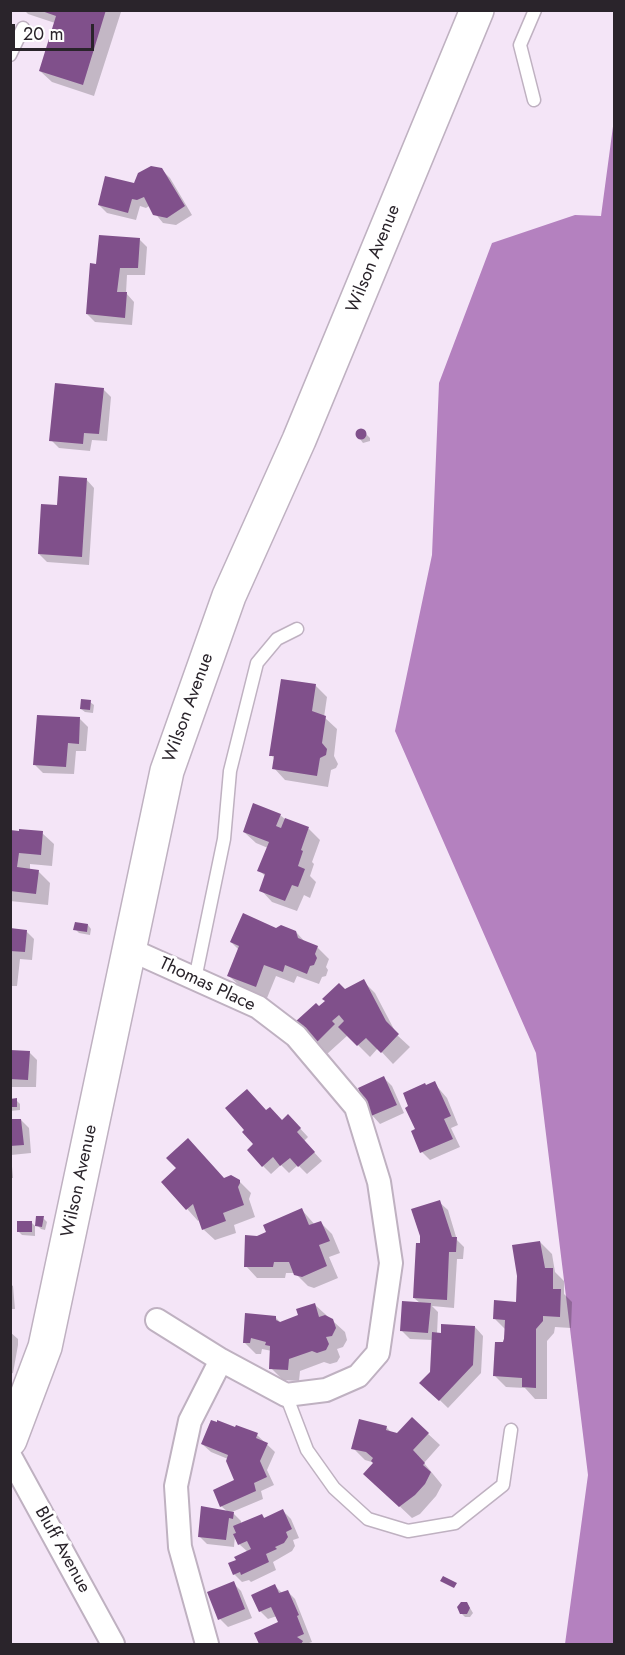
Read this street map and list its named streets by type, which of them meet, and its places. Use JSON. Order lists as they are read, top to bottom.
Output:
{
  "streets": {
    "main road": ["Wilson Avenue"],
    "street": ["Thomas Place", "Bluff Avenue"]
  },
  "crossings": [
    ["Wilson Avenue", "Thomas Place"]
  ],
  "scale_bar": "20 m"
}
